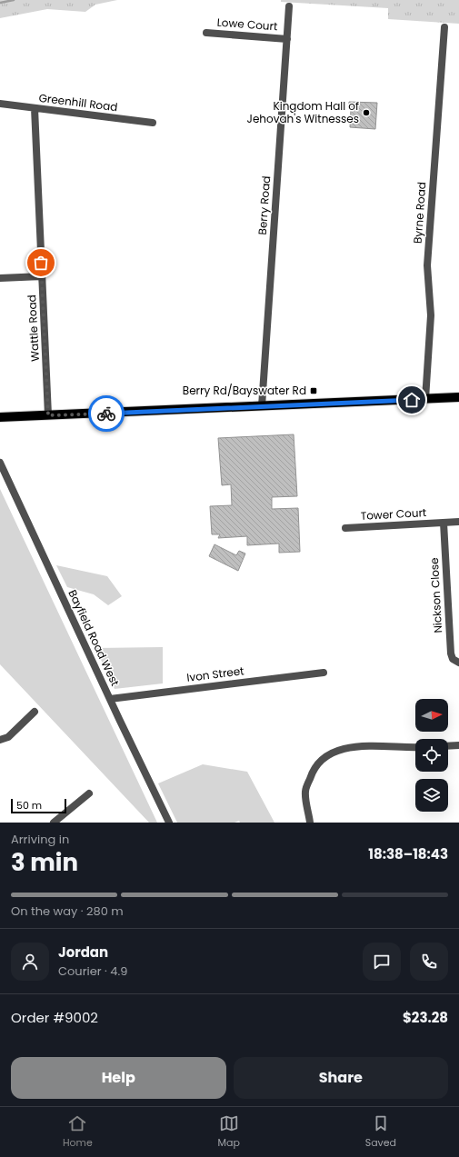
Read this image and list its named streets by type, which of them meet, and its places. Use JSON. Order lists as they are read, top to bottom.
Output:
{
  "streets": {
    "street": [
      "Lowe Court",
      "Greenhill Road",
      "Berry Road",
      "Byrne Road",
      "Wattle Road",
      "Tower Court",
      "Nickson Close",
      "Bayfield Road West",
      "Ivon Street"
    ]
  },
  "crossings": [
    ["Lowe Court", "Berry Road"],
    ["Greenhill Road", "Wattle Road"],
    ["Tower Court", "Nickson Close"],
    ["Bayfield Road West", "Ivon Street"]
  ],
  "places": {
    "other": ["Kingdom Hall of Jehovah's Witnesses"],
    "transit": ["Berry Rd/Bayswater Rd"]
  },
  "scale_bar": "50 m",
  "north": "right",
  "page": {
    "scale": "50 m",
    "heading": ["3 min", "Arriving in", "18:38–18:43"],
    "panel": [
      "Jordan",
      "Courier · 4.9",
      "Order #9002",
      "$23.28"
    ],
    "bar": "On the way · 280 m",
    "buttons": ["Help", "Share"],
    "tabs": ["Home", "Map", "Saved"]
  }
}
